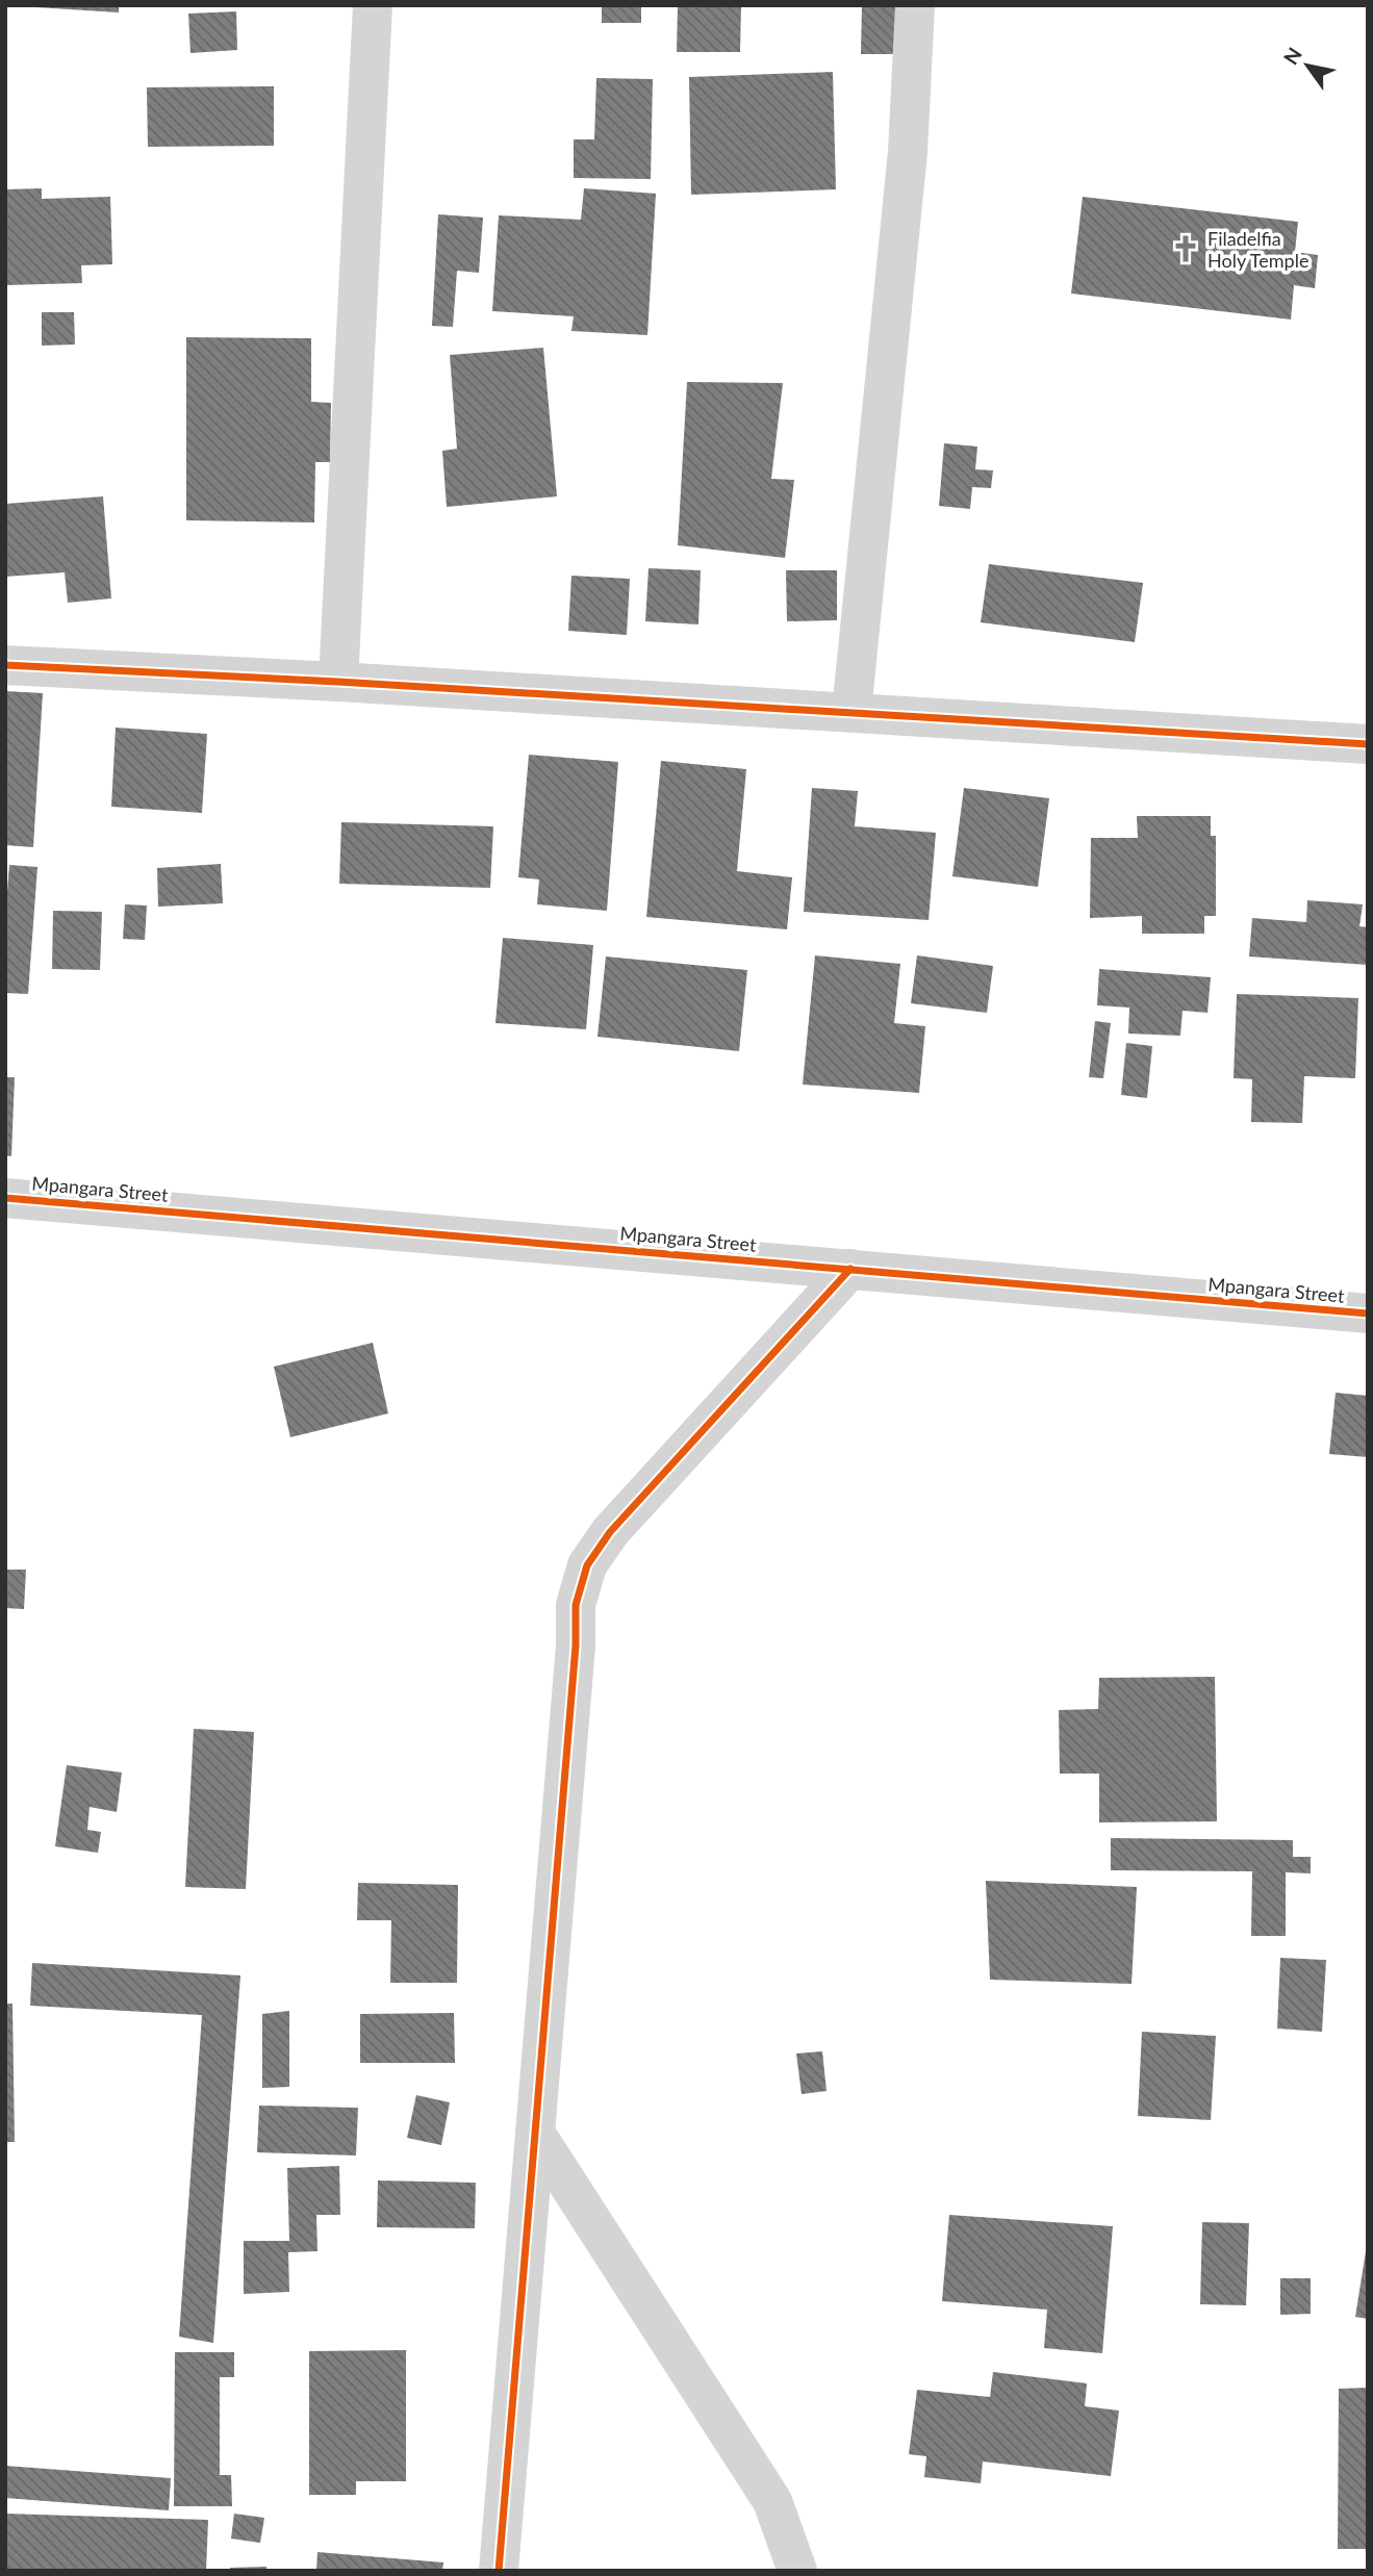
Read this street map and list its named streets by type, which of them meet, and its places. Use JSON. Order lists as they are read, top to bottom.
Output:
{
  "streets": {
    "street": ["Mpangara Street"]
  },
  "places": {
    "church": ["Filadelfia Holy Temple"]
  },
  "north": "top left"
}
